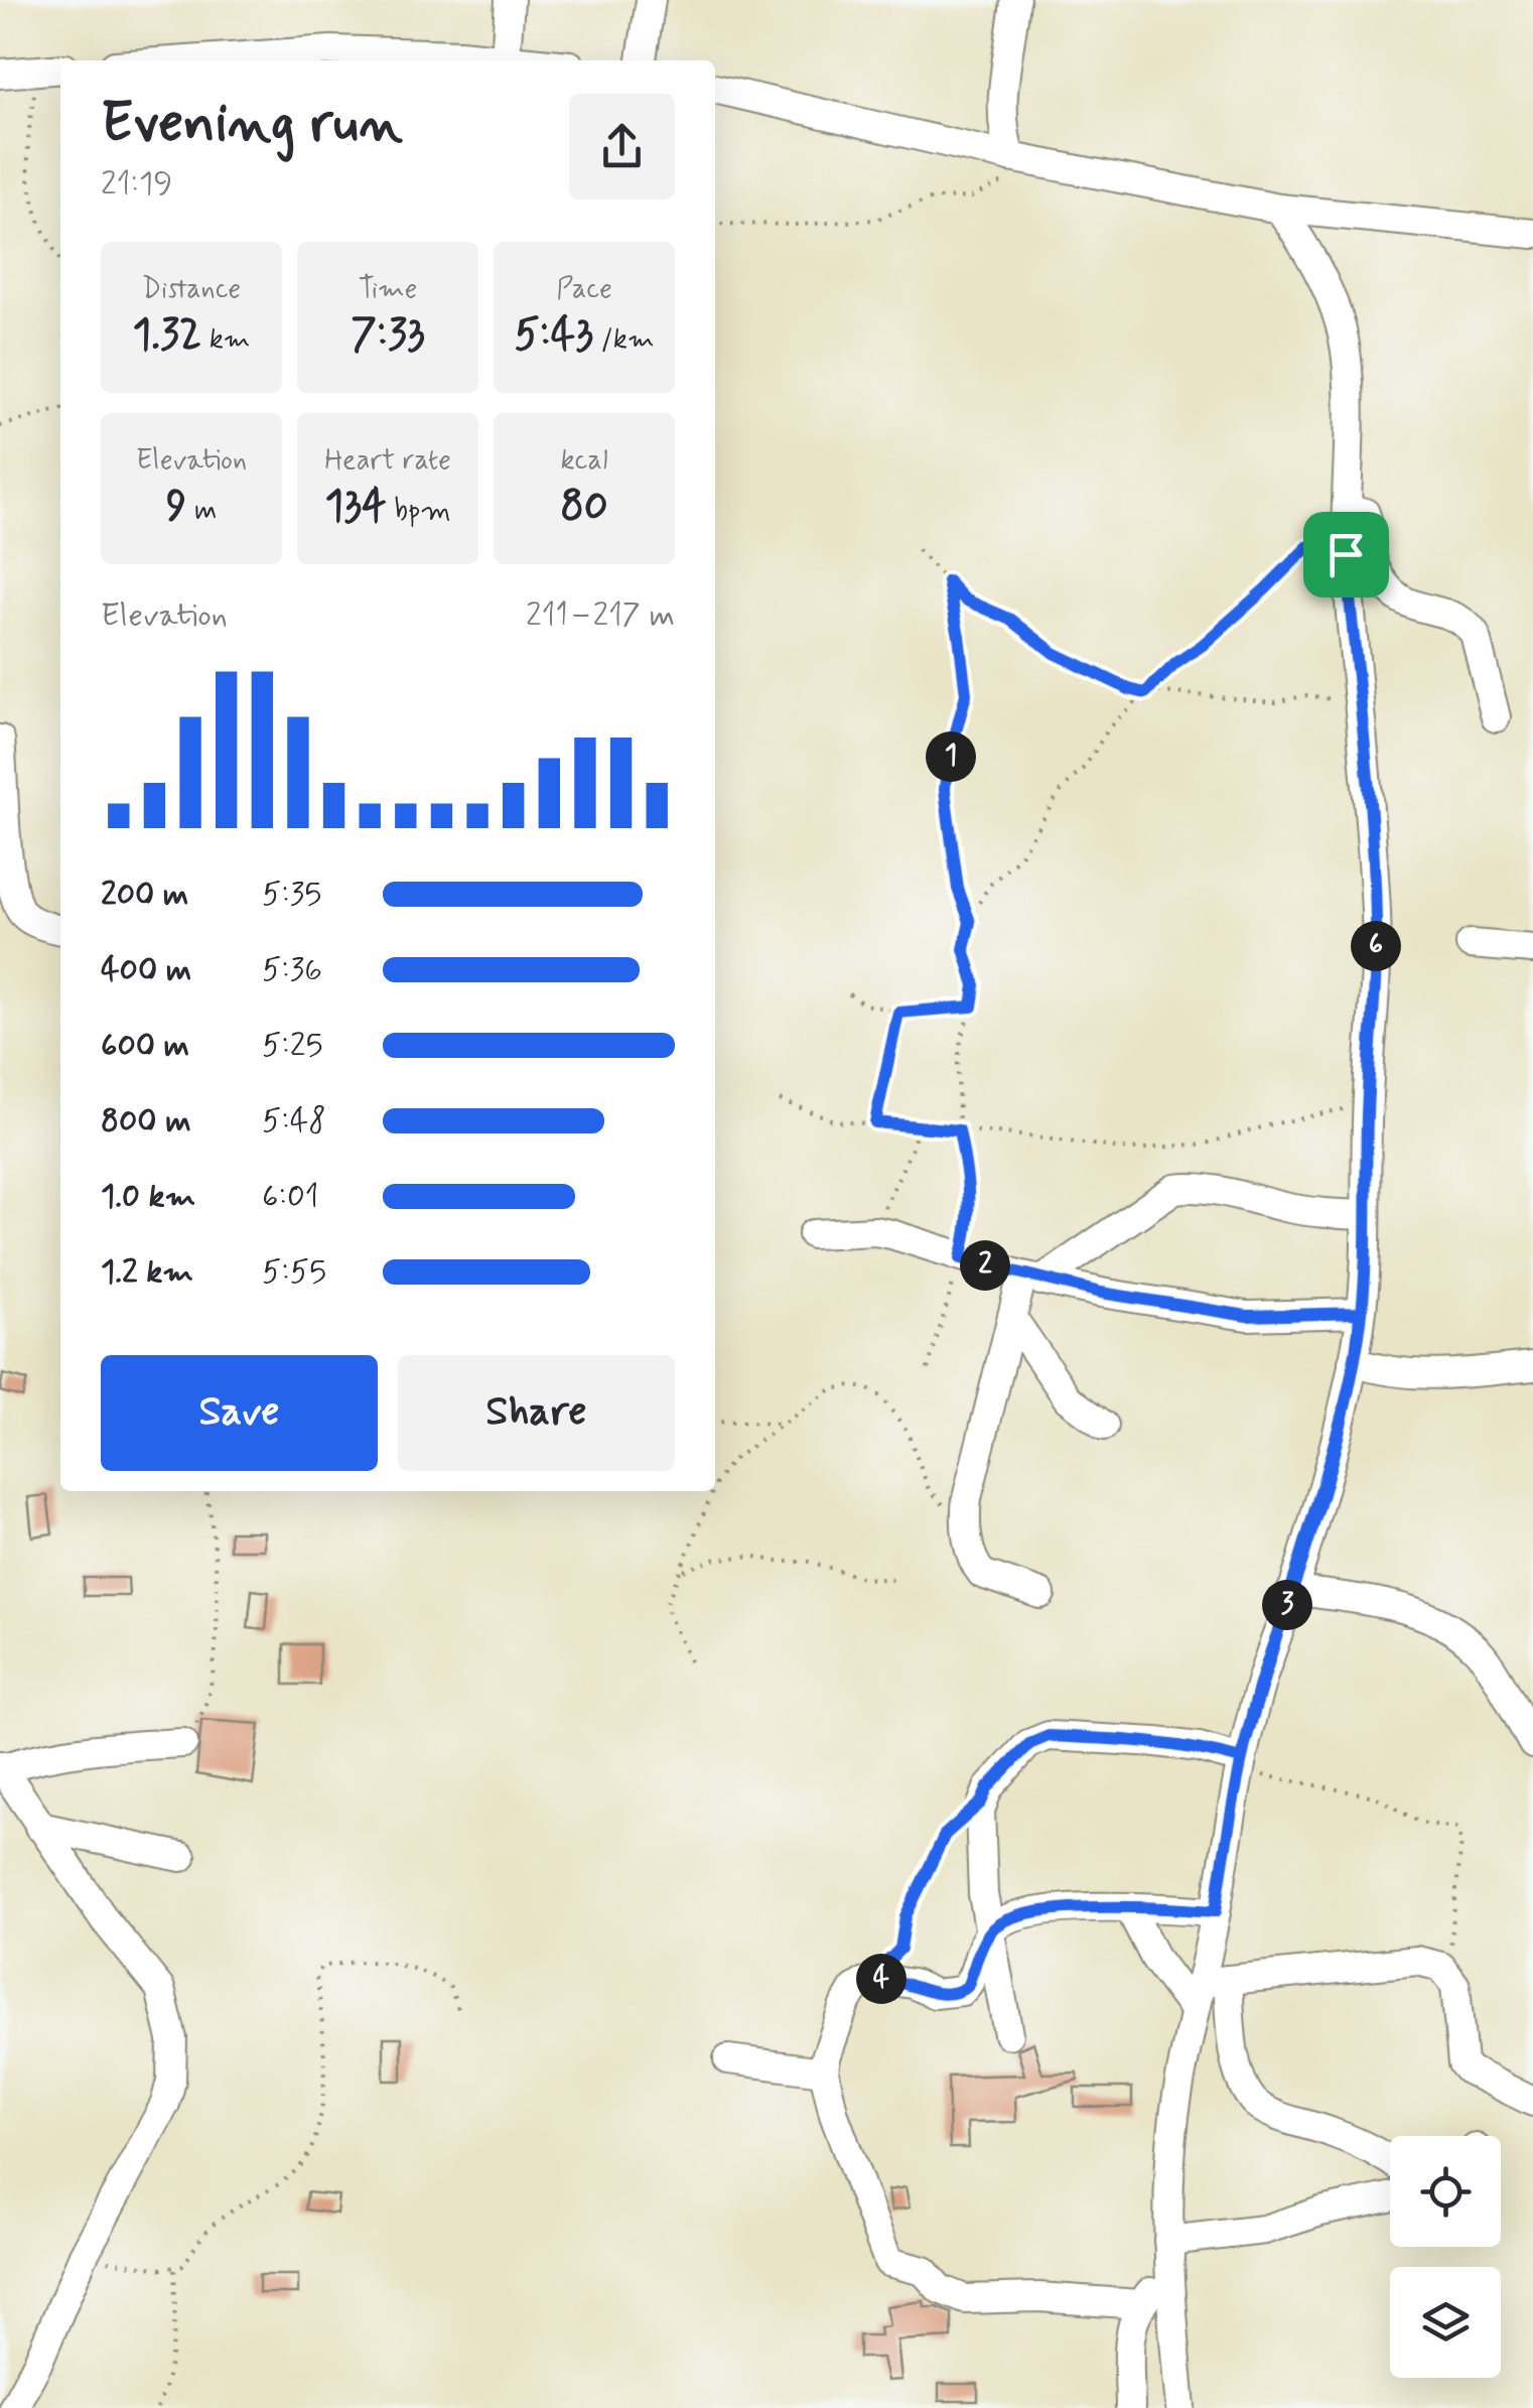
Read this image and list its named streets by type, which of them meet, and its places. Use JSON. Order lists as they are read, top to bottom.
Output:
{
  "page": {
    "heading": ["Evening run", "21:19"],
    "stats": [
      ["Distance", "1.32 km"],
      ["Time", "7:33"],
      ["Pace", "5:43 /km"],
      ["Elevation", "9 m"],
      ["Heart rate", "134 bpm"],
      ["kcal", "80"]
    ],
    "chart": ["Elevation", "211–217 m"],
    "pins": [
      "1",
      "6",
      "2",
      "3",
      "4"
    ],
    "list": [
      {
        "name": "200 m",
        "note": "5:35"
      },
      {
        "name": "400 m",
        "note": "5:36"
      },
      {
        "name": "600 m",
        "note": "5:25"
      },
      {
        "name": "800 m",
        "note": "5:48"
      },
      {
        "name": "1.0 km",
        "note": "6:01"
      },
      {
        "name": "1.2 km",
        "note": "5:55"
      }
    ],
    "buttons": ["Save", "Share"]
  }
}
